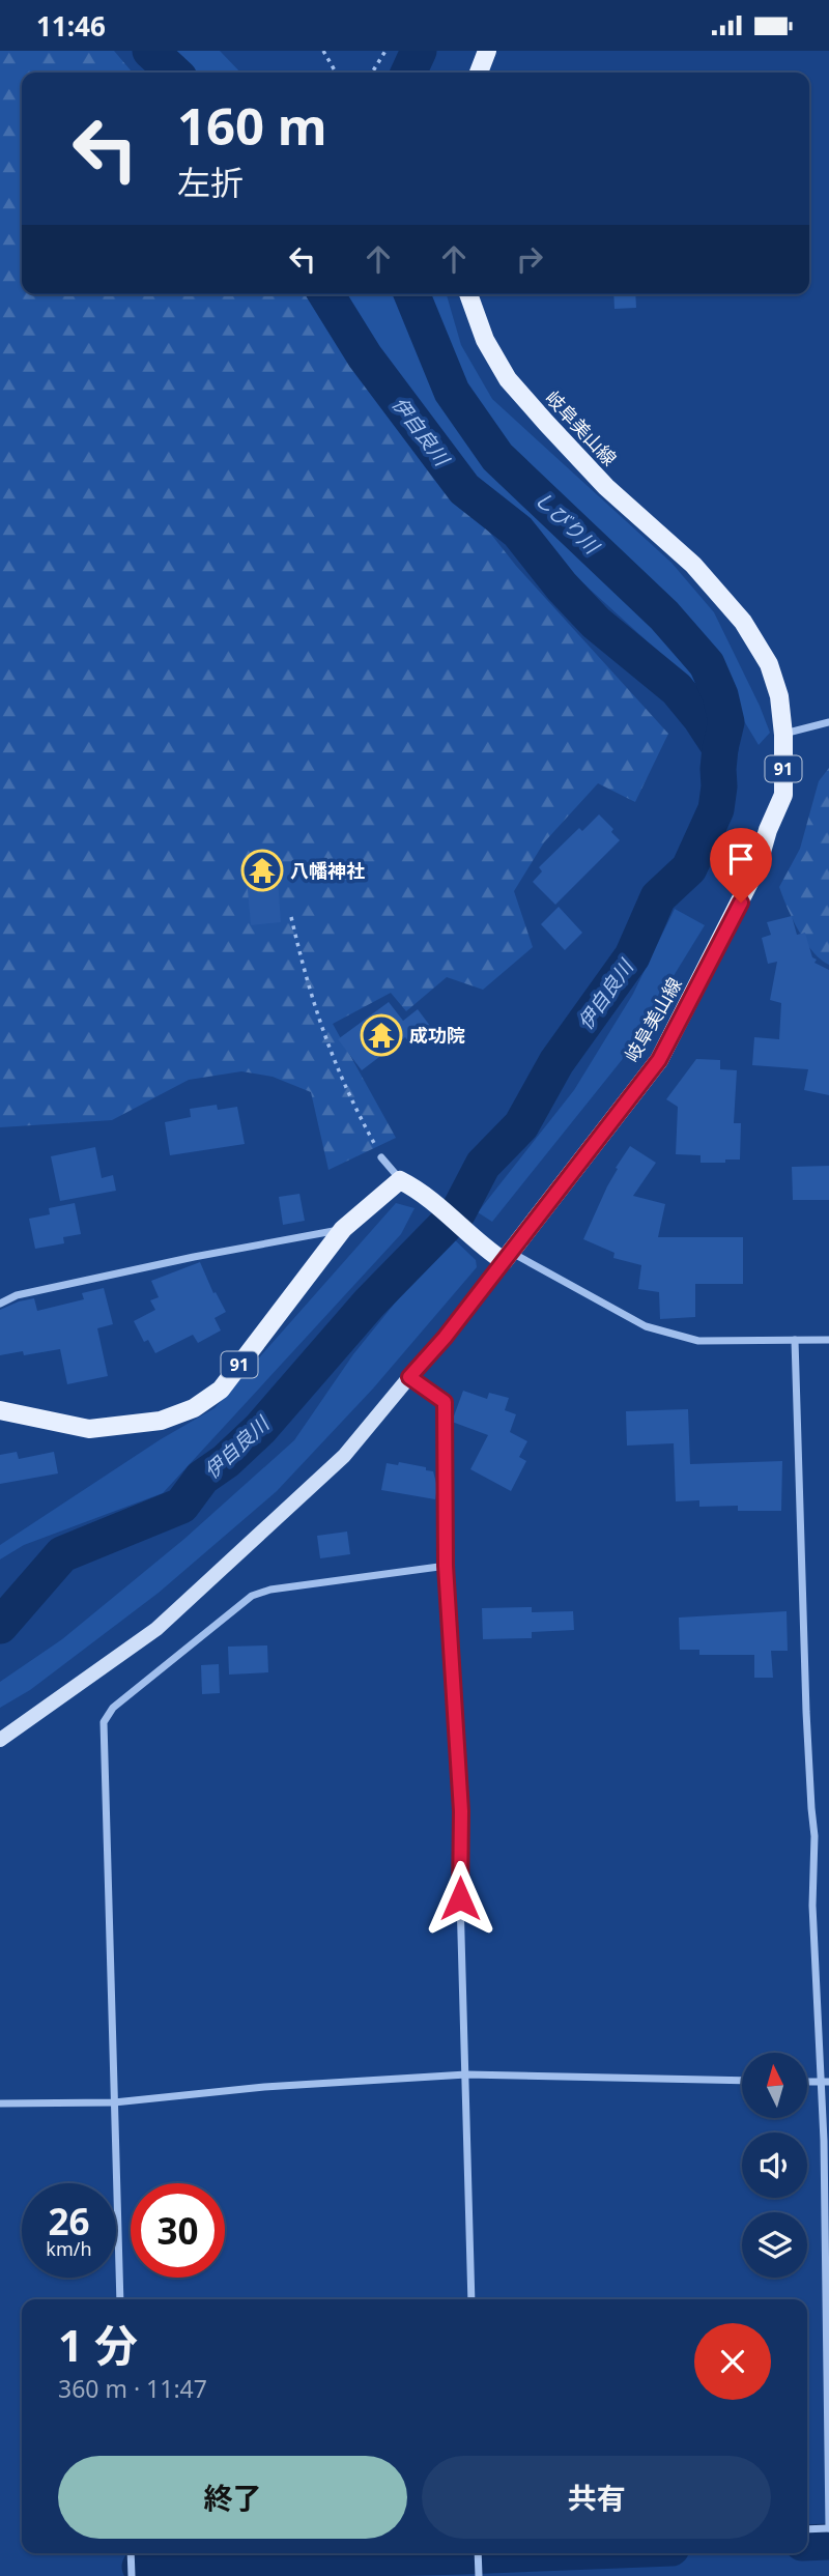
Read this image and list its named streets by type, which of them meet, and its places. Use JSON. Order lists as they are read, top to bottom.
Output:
{
  "streets": {
    "main road": ["岐阜美山線", "91"]
  },
  "water": ["伊自良川", "しびり川"],
  "places": {
    "temple": ["八幡神社", "成功院"]
  },
  "north": "top",
  "page": {
    "status": "11:46",
    "turn": ["160 m", "左折"],
    "speed": "26 km/h",
    "limit": "30",
    "heading": ["1 分", "360 m · 11:47"],
    "buttons": ["終了", "共有"]
  }
}
